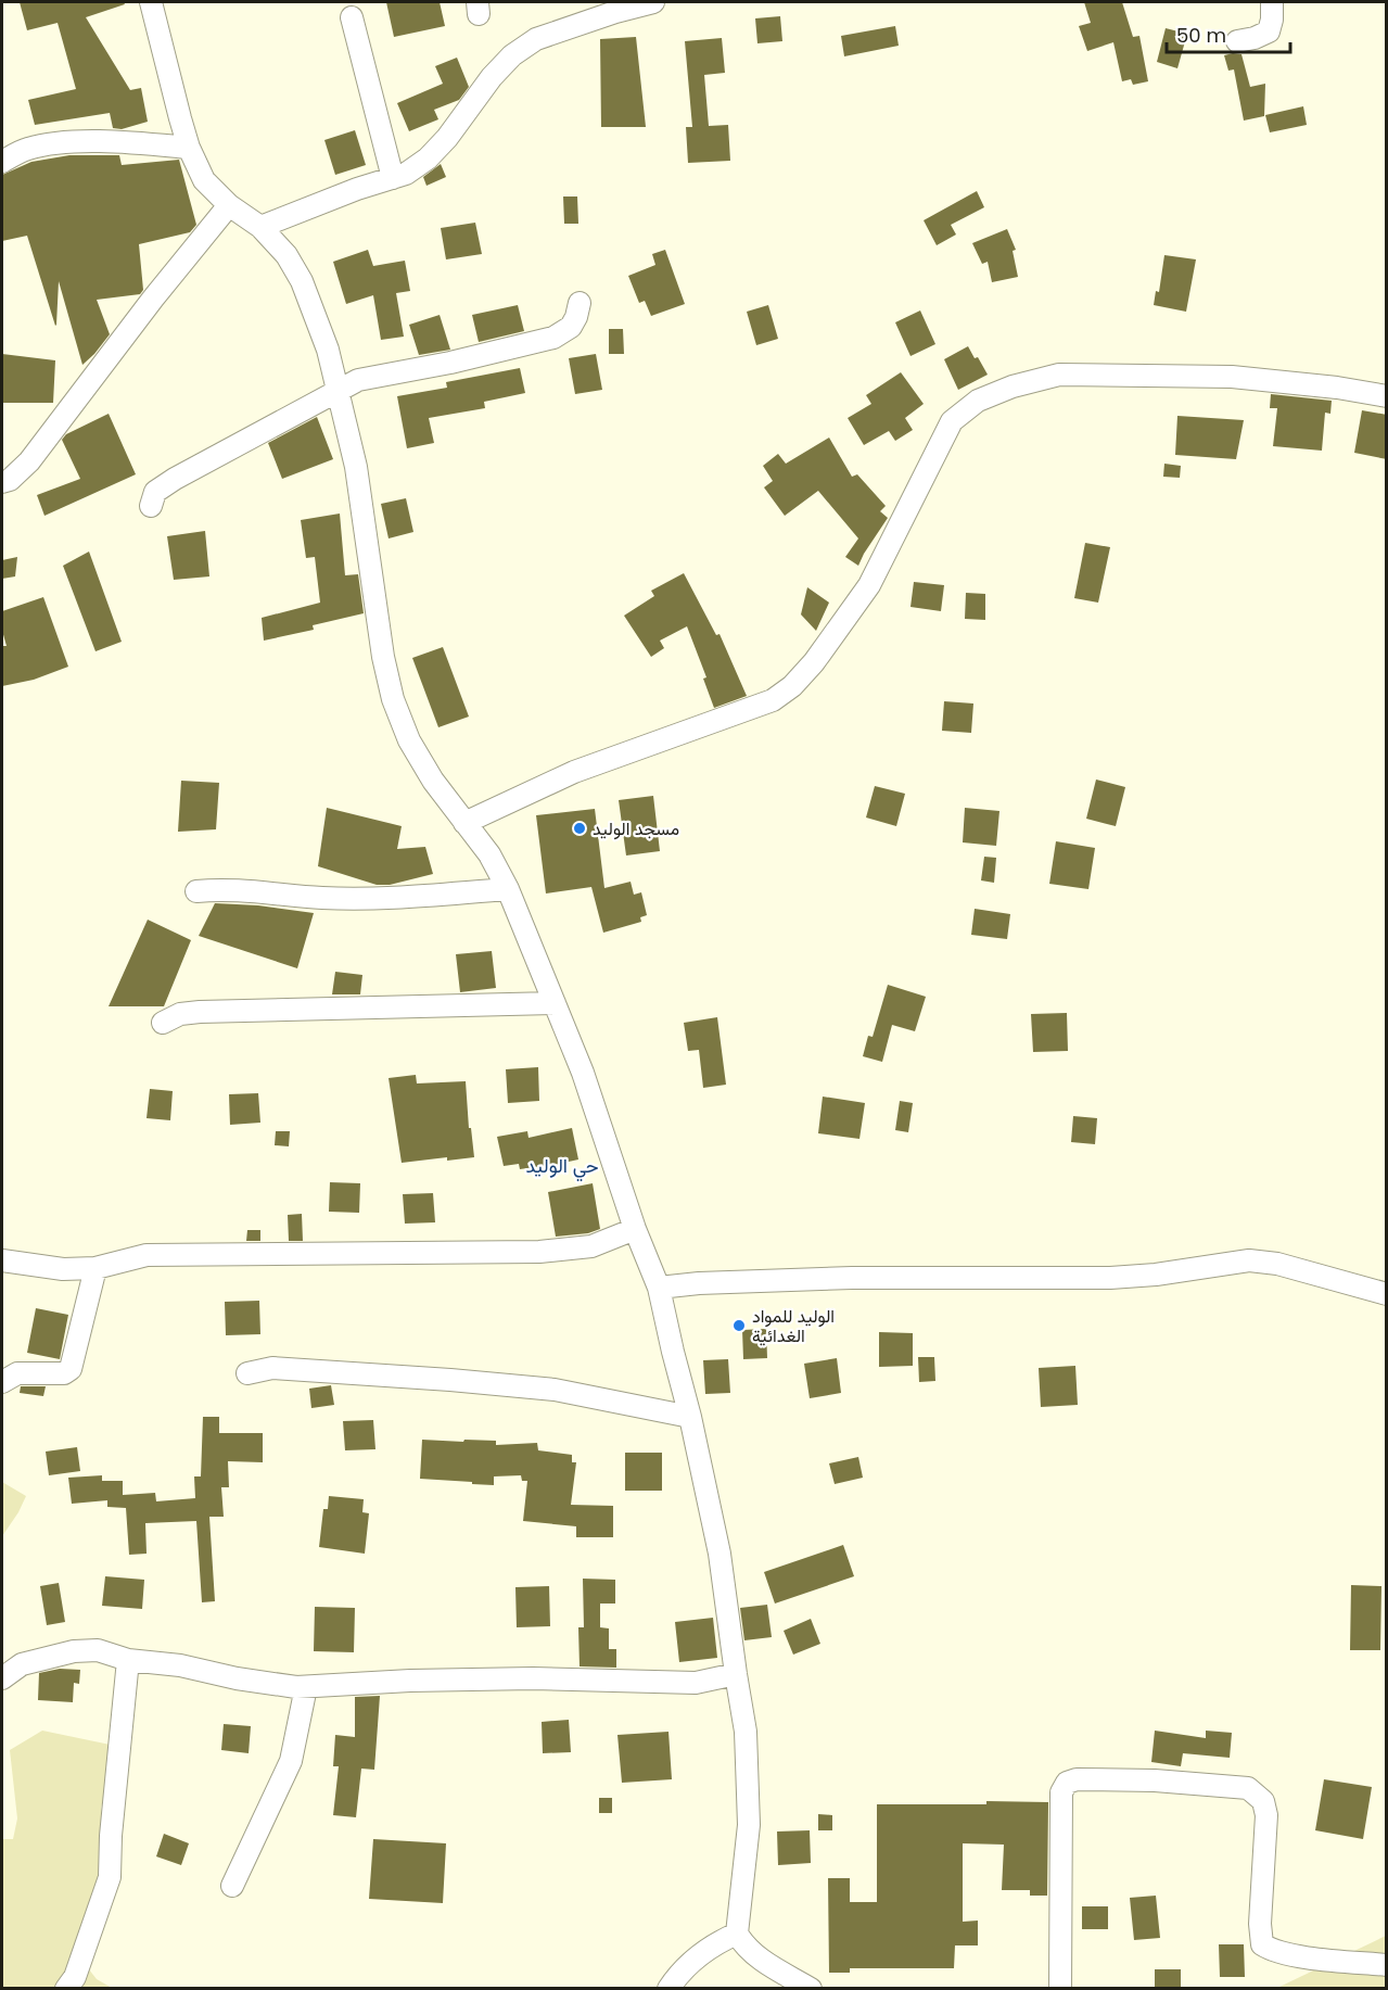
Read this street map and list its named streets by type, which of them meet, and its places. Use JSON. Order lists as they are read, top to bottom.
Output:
{
  "districts": ["حي الوليد"],
  "places": ["مسجد الوليد", "الوليد للمواد الغدائية"],
  "scale_bar": "50 m"
}
